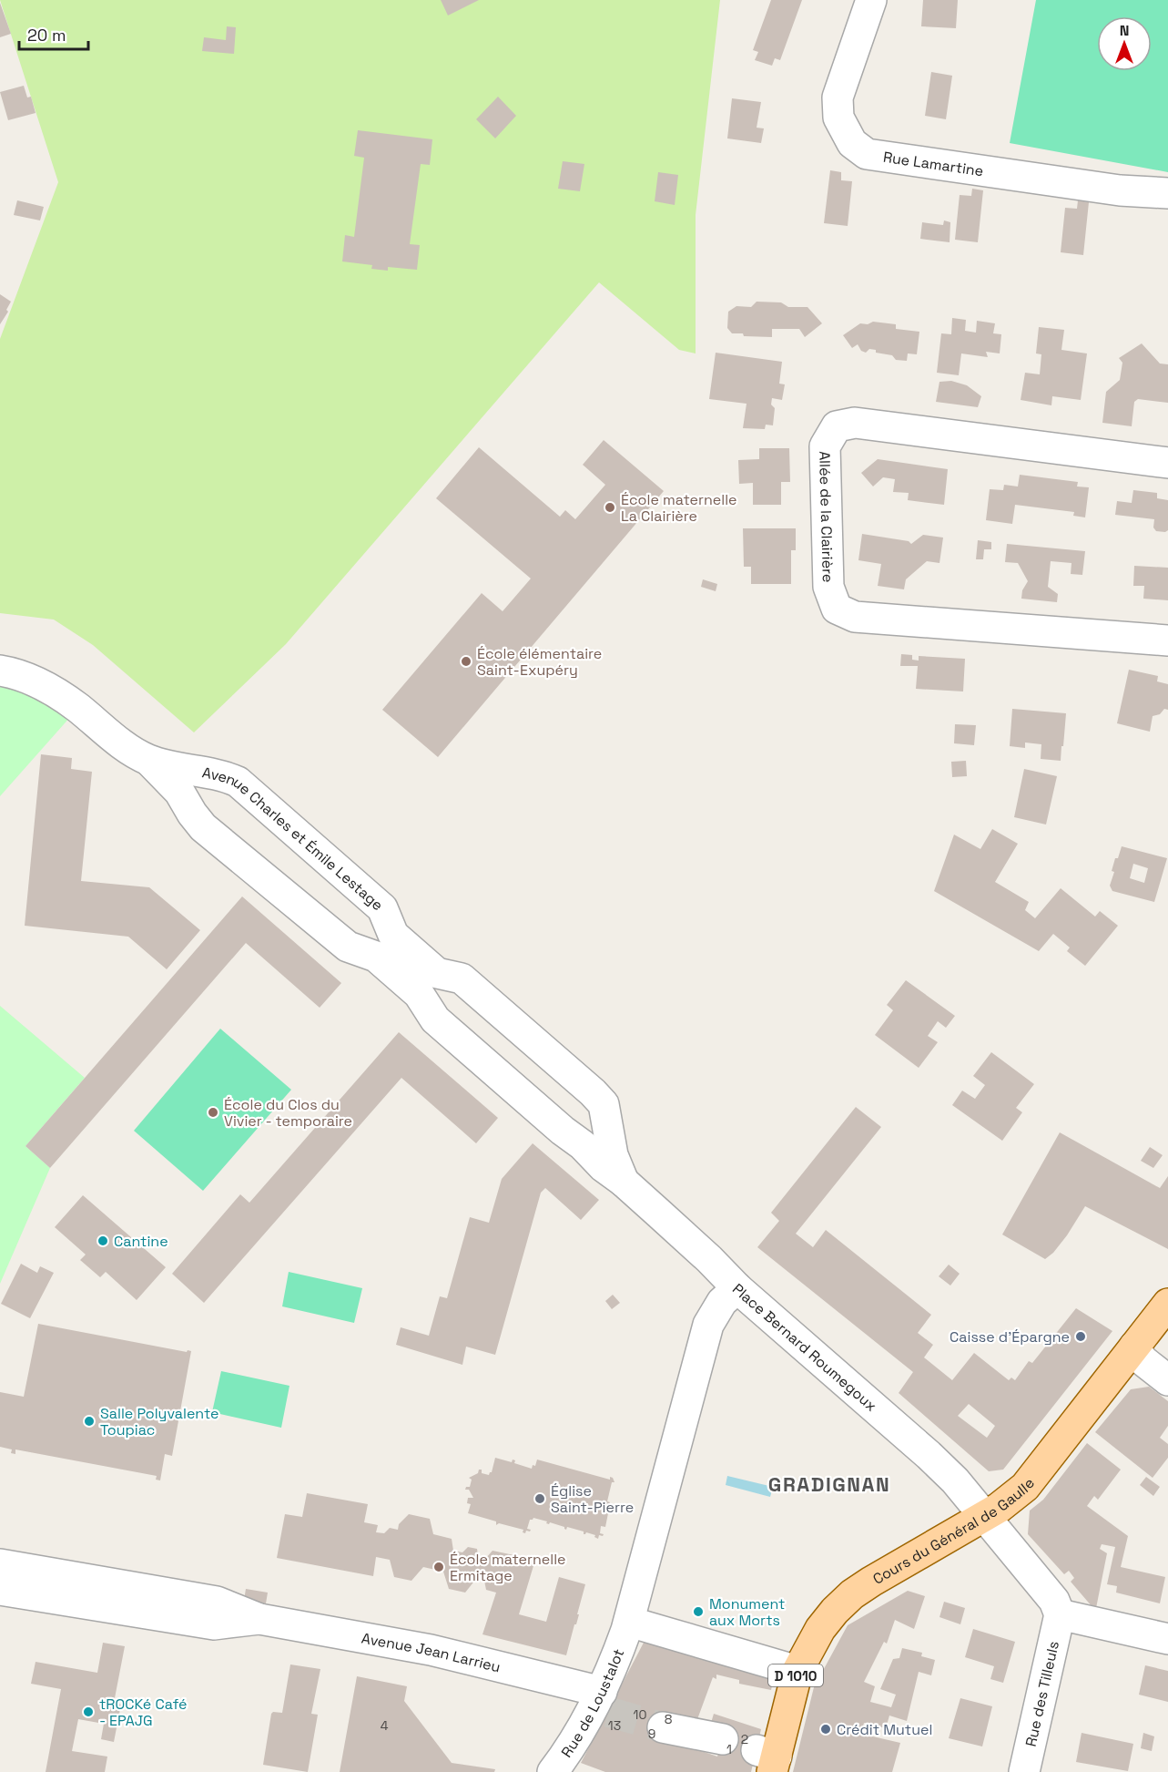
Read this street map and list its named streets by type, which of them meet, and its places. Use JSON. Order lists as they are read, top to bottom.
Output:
{
  "streets": {
    "main road": ["Cours du Général de Gaulle", "D 1010"],
    "street": [
      "Rue Lamartine",
      "Allée de la Clairière",
      "Avenue Charles et Émile Lestage",
      "Place Bernard Roumegoux",
      "Avenue Jean Larrieu",
      "Rue des Tilleuls",
      "Rue de Loustalot"
    ]
  },
  "crossings": [
    ["Avenue Charles et Émile Lestage", "Place Bernard Roumegoux"],
    ["Place Bernard Roumegoux", "Cours du Général de Gaulle"],
    ["Place Bernard Roumegoux", "Rue des Tilleuls"],
    ["Place Bernard Roumegoux", "Rue de Loustalot"],
    ["Avenue Jean Larrieu", "Rue de Loustalot"]
  ],
  "districts": ["GRADIGNAN"],
  "places": [
    "École maternelle La Clairière",
    "École élémentaire Saint-Exupéry",
    "École du Clos du Vivier - temporaire",
    "Cantine",
    "Caisse d'Épargne",
    "Salle Polyvalente Toupiac",
    "Église Saint-Pierre",
    "École maternelle Ermitage",
    "Monument aux Morts",
    "tROCKé Café - EPAJG",
    "Crédit Mutuel"
  ],
  "house_numbers": [
    "10",
    "8",
    "4",
    "13",
    "9",
    "2",
    "1"
  ],
  "scale_bar": "20 m",
  "north": "top"
}
